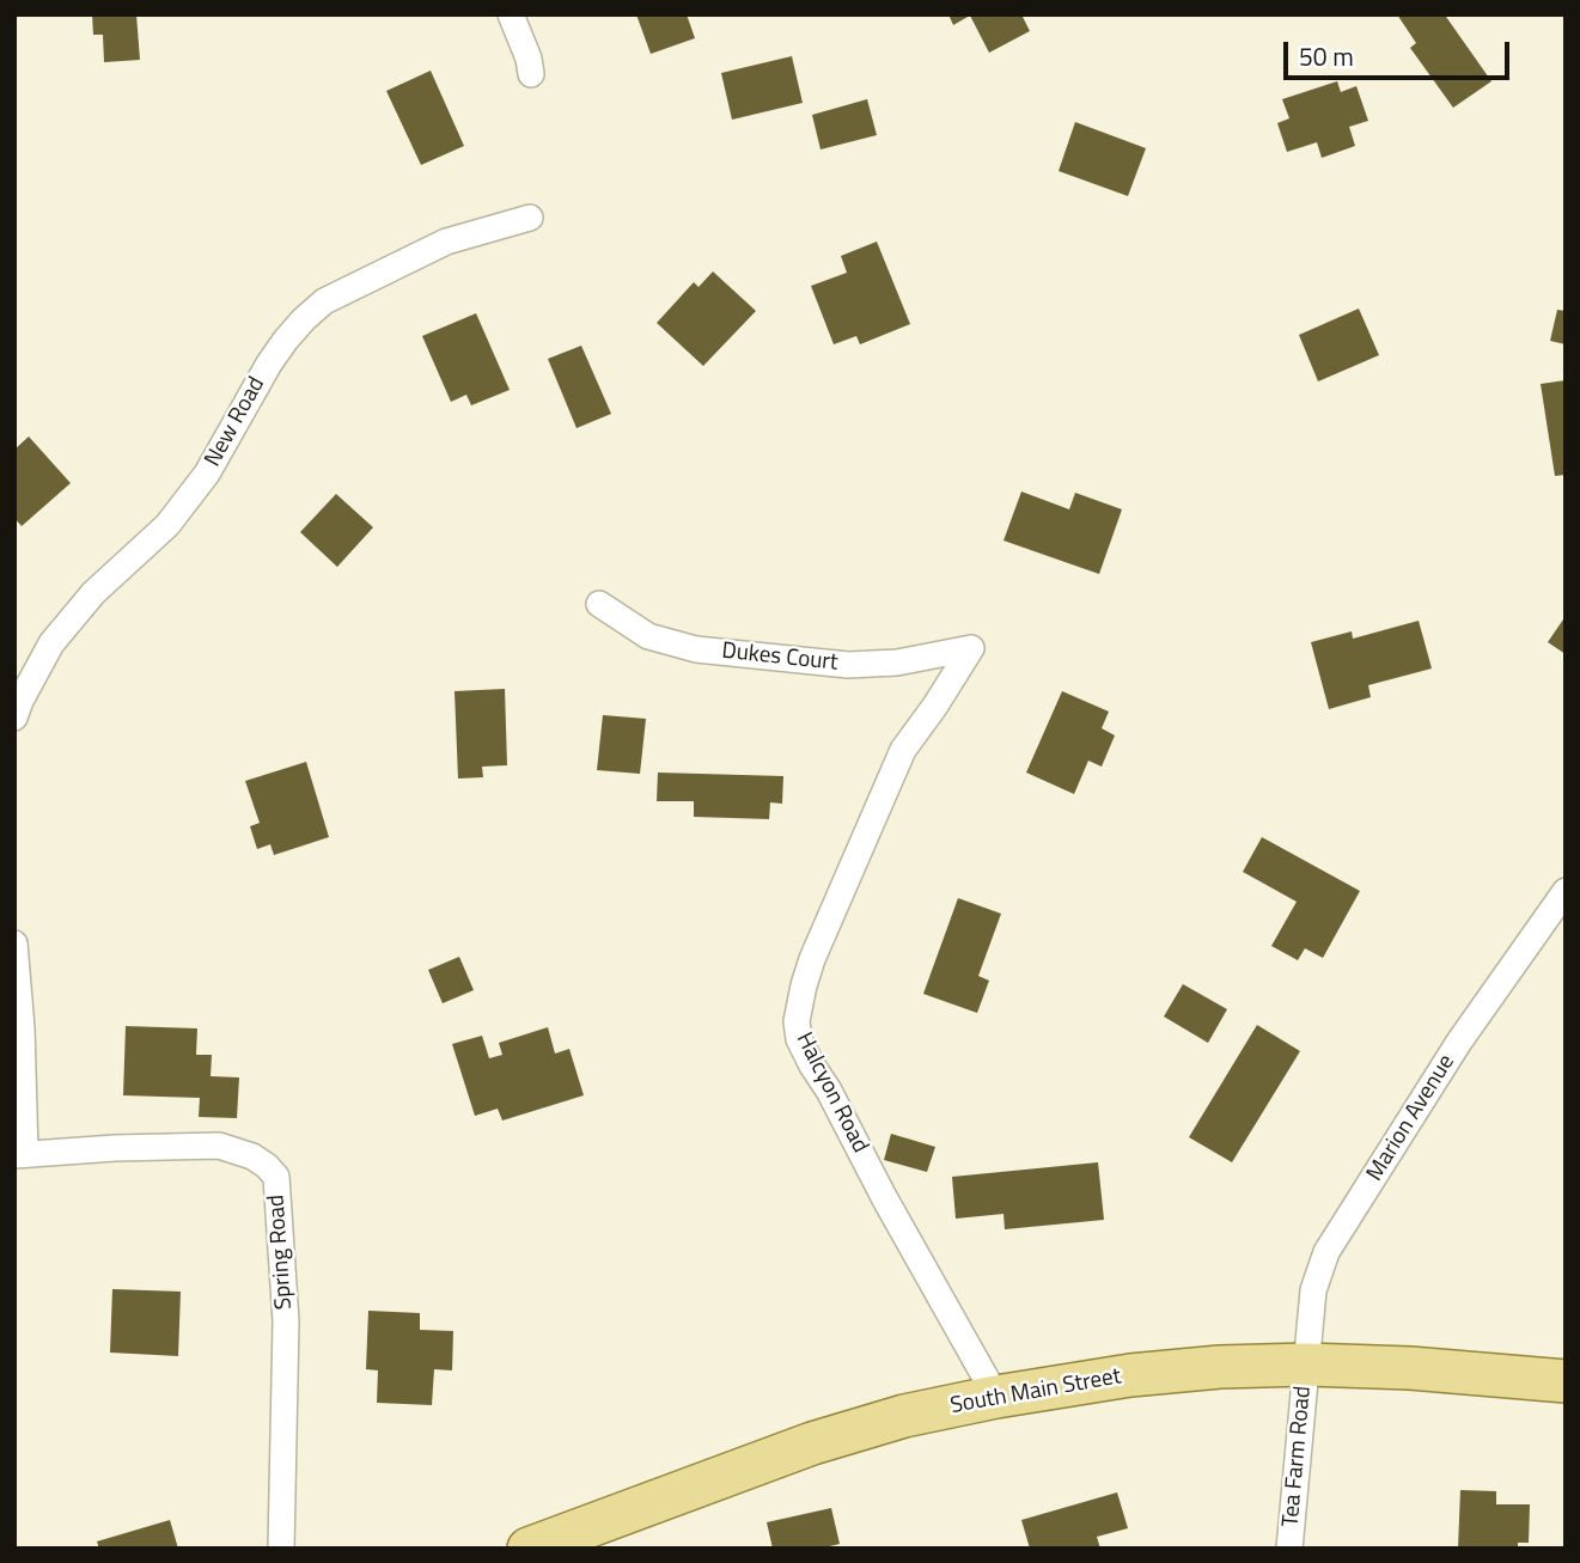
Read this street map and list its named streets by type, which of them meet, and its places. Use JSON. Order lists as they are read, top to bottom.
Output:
{
  "streets": {
    "main road": ["South Main Street"],
    "street": [
      "New Road",
      "Dukes Court",
      "Halcyon Road",
      "Marion Avenue",
      "Spring Road",
      "Tea Farm Road"
    ]
  },
  "crossings": [
    ["Dukes Court", "Halcyon Road"],
    ["Halcyon Road", "South Main Street"],
    ["Marion Avenue", "South Main Street"],
    ["Marion Avenue", "Tea Farm Road"],
    ["South Main Street", "Tea Farm Road"]
  ],
  "scale_bar": "50 m"
}
